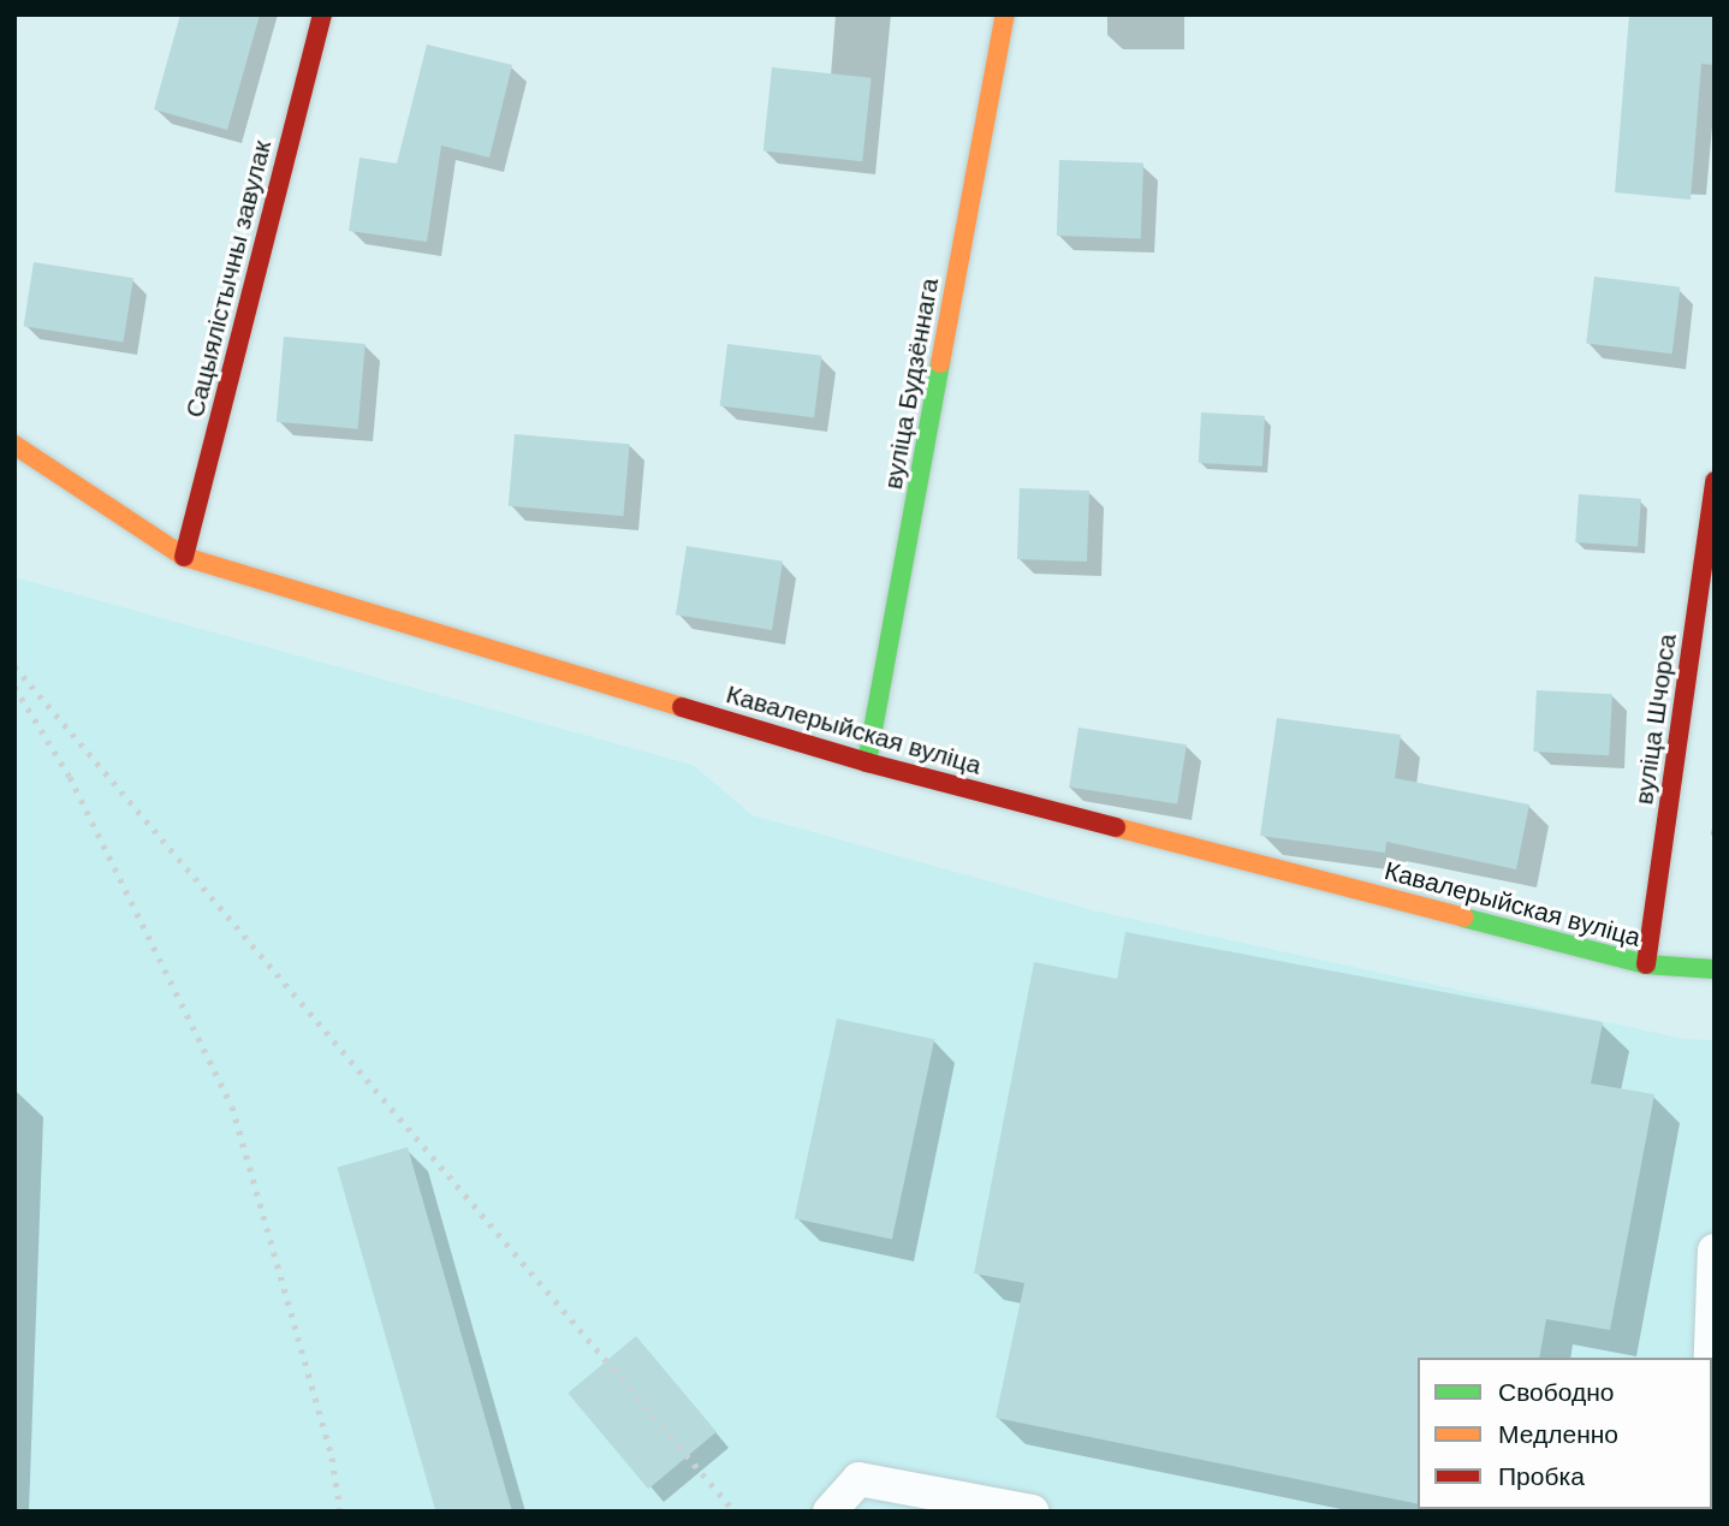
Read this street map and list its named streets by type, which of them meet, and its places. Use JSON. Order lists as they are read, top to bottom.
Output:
{
  "streets": {
    "street": [
      "Сацыялістычны завулак",
      "вуліца Будзённага",
      "вуліца Шчорса",
      "Кавалерыйская вуліца"
    ]
  },
  "crossings": [
    ["Сацыялістычны завулак", "Кавалерыйская вуліца"],
    ["вуліца Будзённага", "Кавалерыйская вуліца"],
    ["вуліца Шчорса", "Кавалерыйская вуліца"]
  ],
  "legend": ["Свободно", "Медленно", "Пробка"]
}
